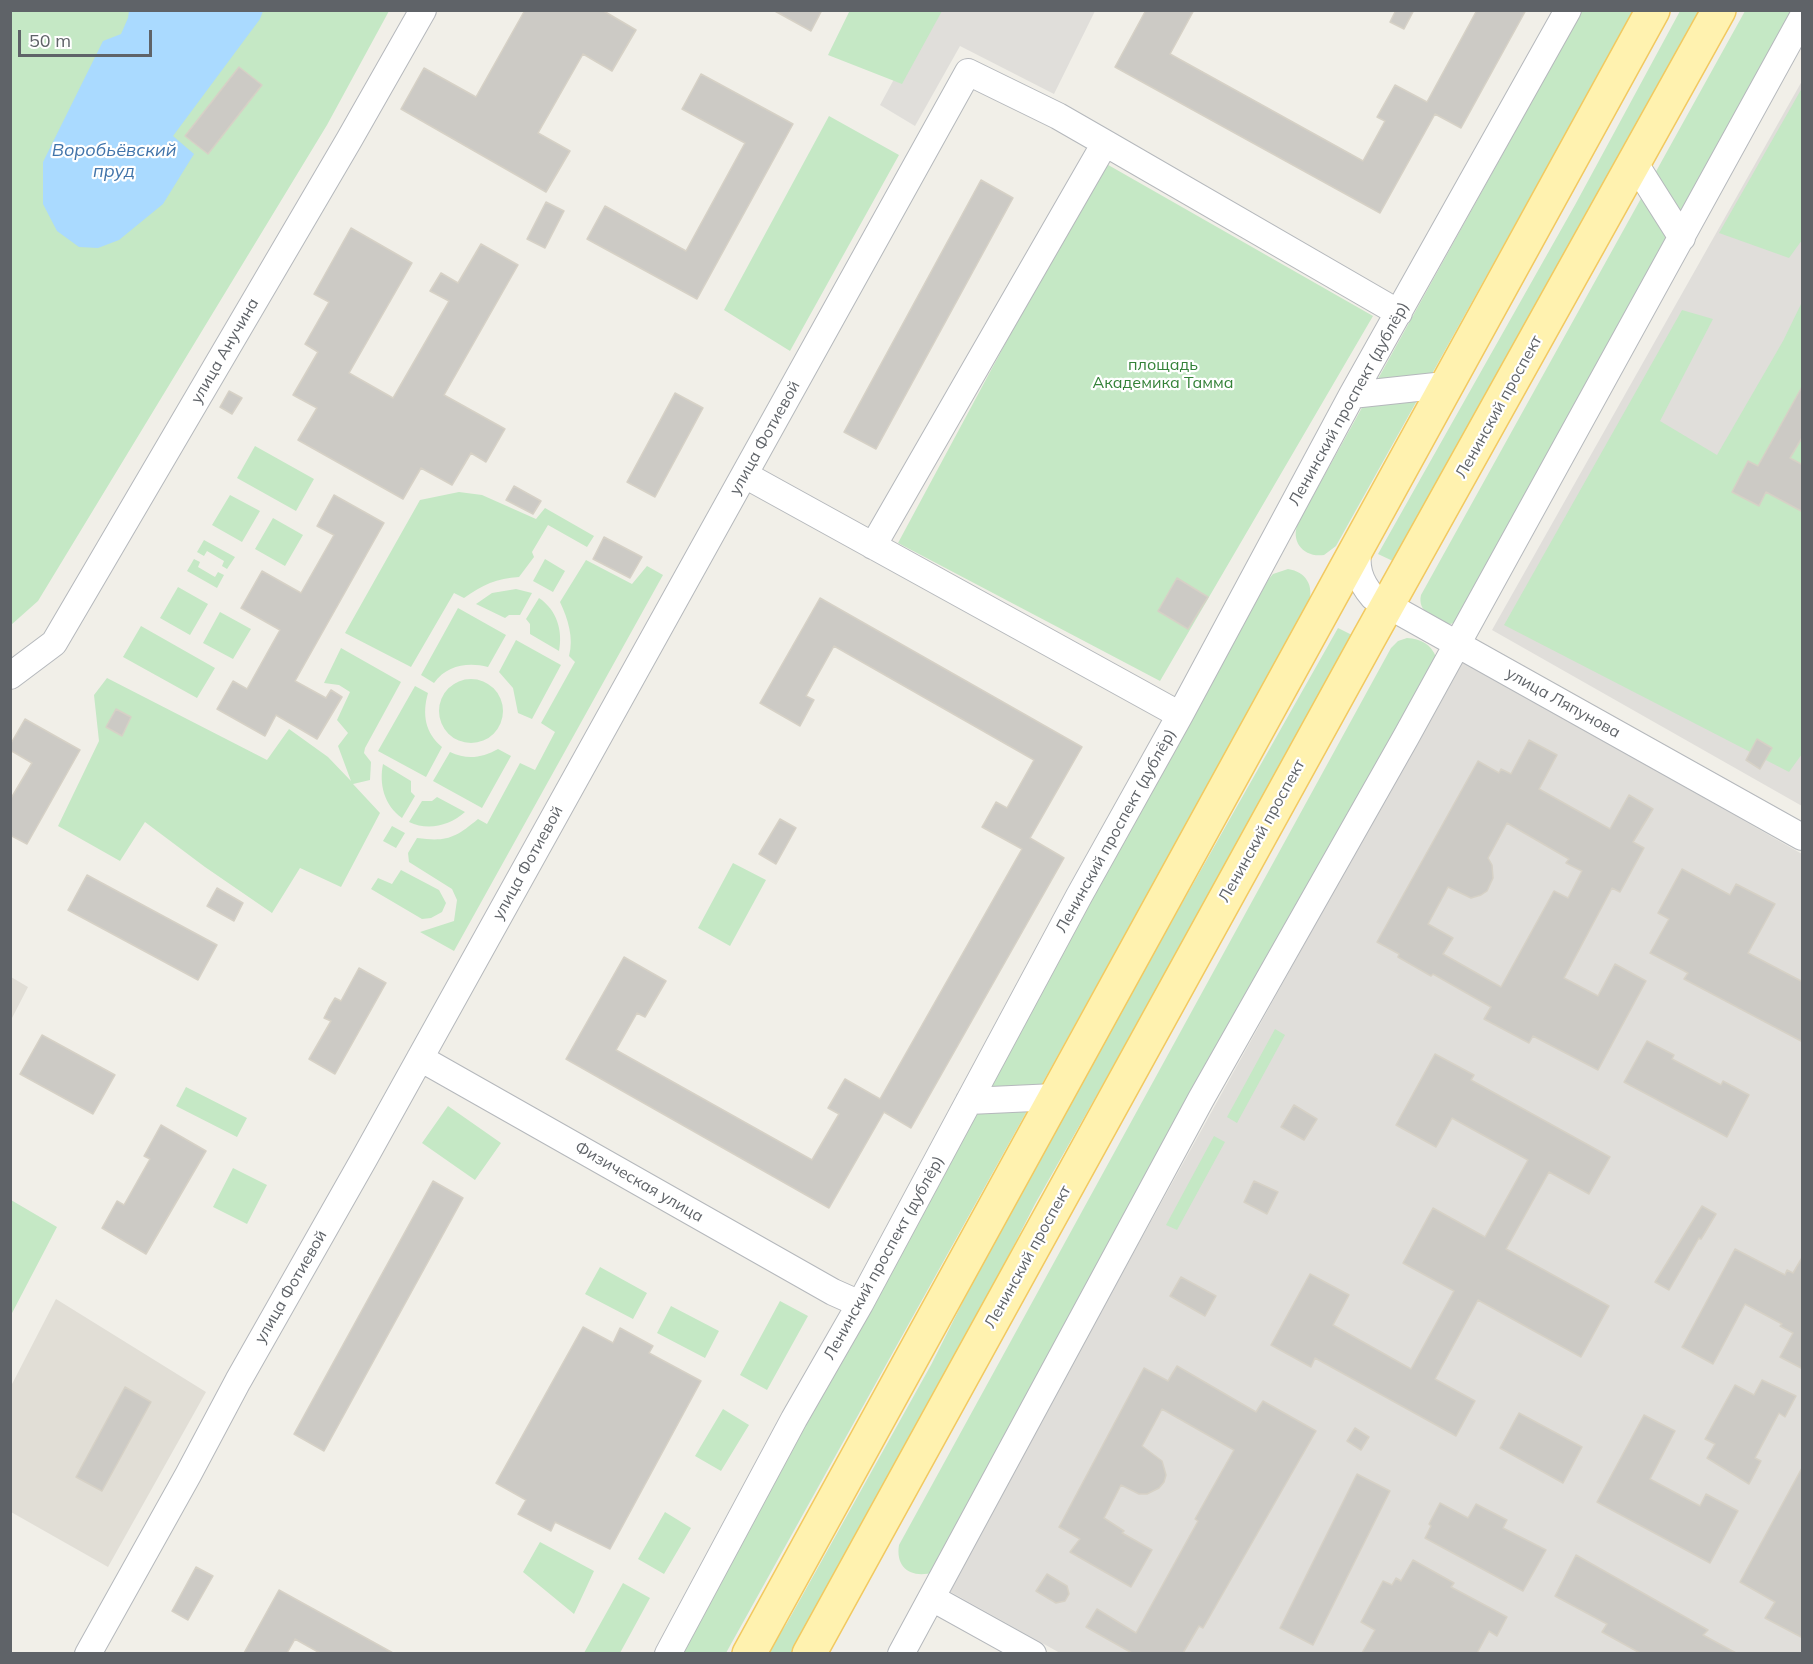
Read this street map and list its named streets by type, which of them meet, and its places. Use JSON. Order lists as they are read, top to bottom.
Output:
{
  "streets": {
    "main road": ["Ленинский проспект"],
    "street": [
      "улица Анучина",
      "Ленинский проспект (дублёр)",
      "улица Фотиевой",
      "улица Ляпунова",
      "Физическая улица"
    ]
  },
  "crossings": [
    ["Ленинский проспект (дублёр)", "Физическая улица"],
    ["Ленинский проспект", "улица Ляпунова"],
    ["улица Фотиевой", "Физическая улица"]
  ],
  "water": ["Воробьёвский пруд"],
  "parks": ["площадь Академика Тамма"],
  "scale_bar": "50 m"
}
